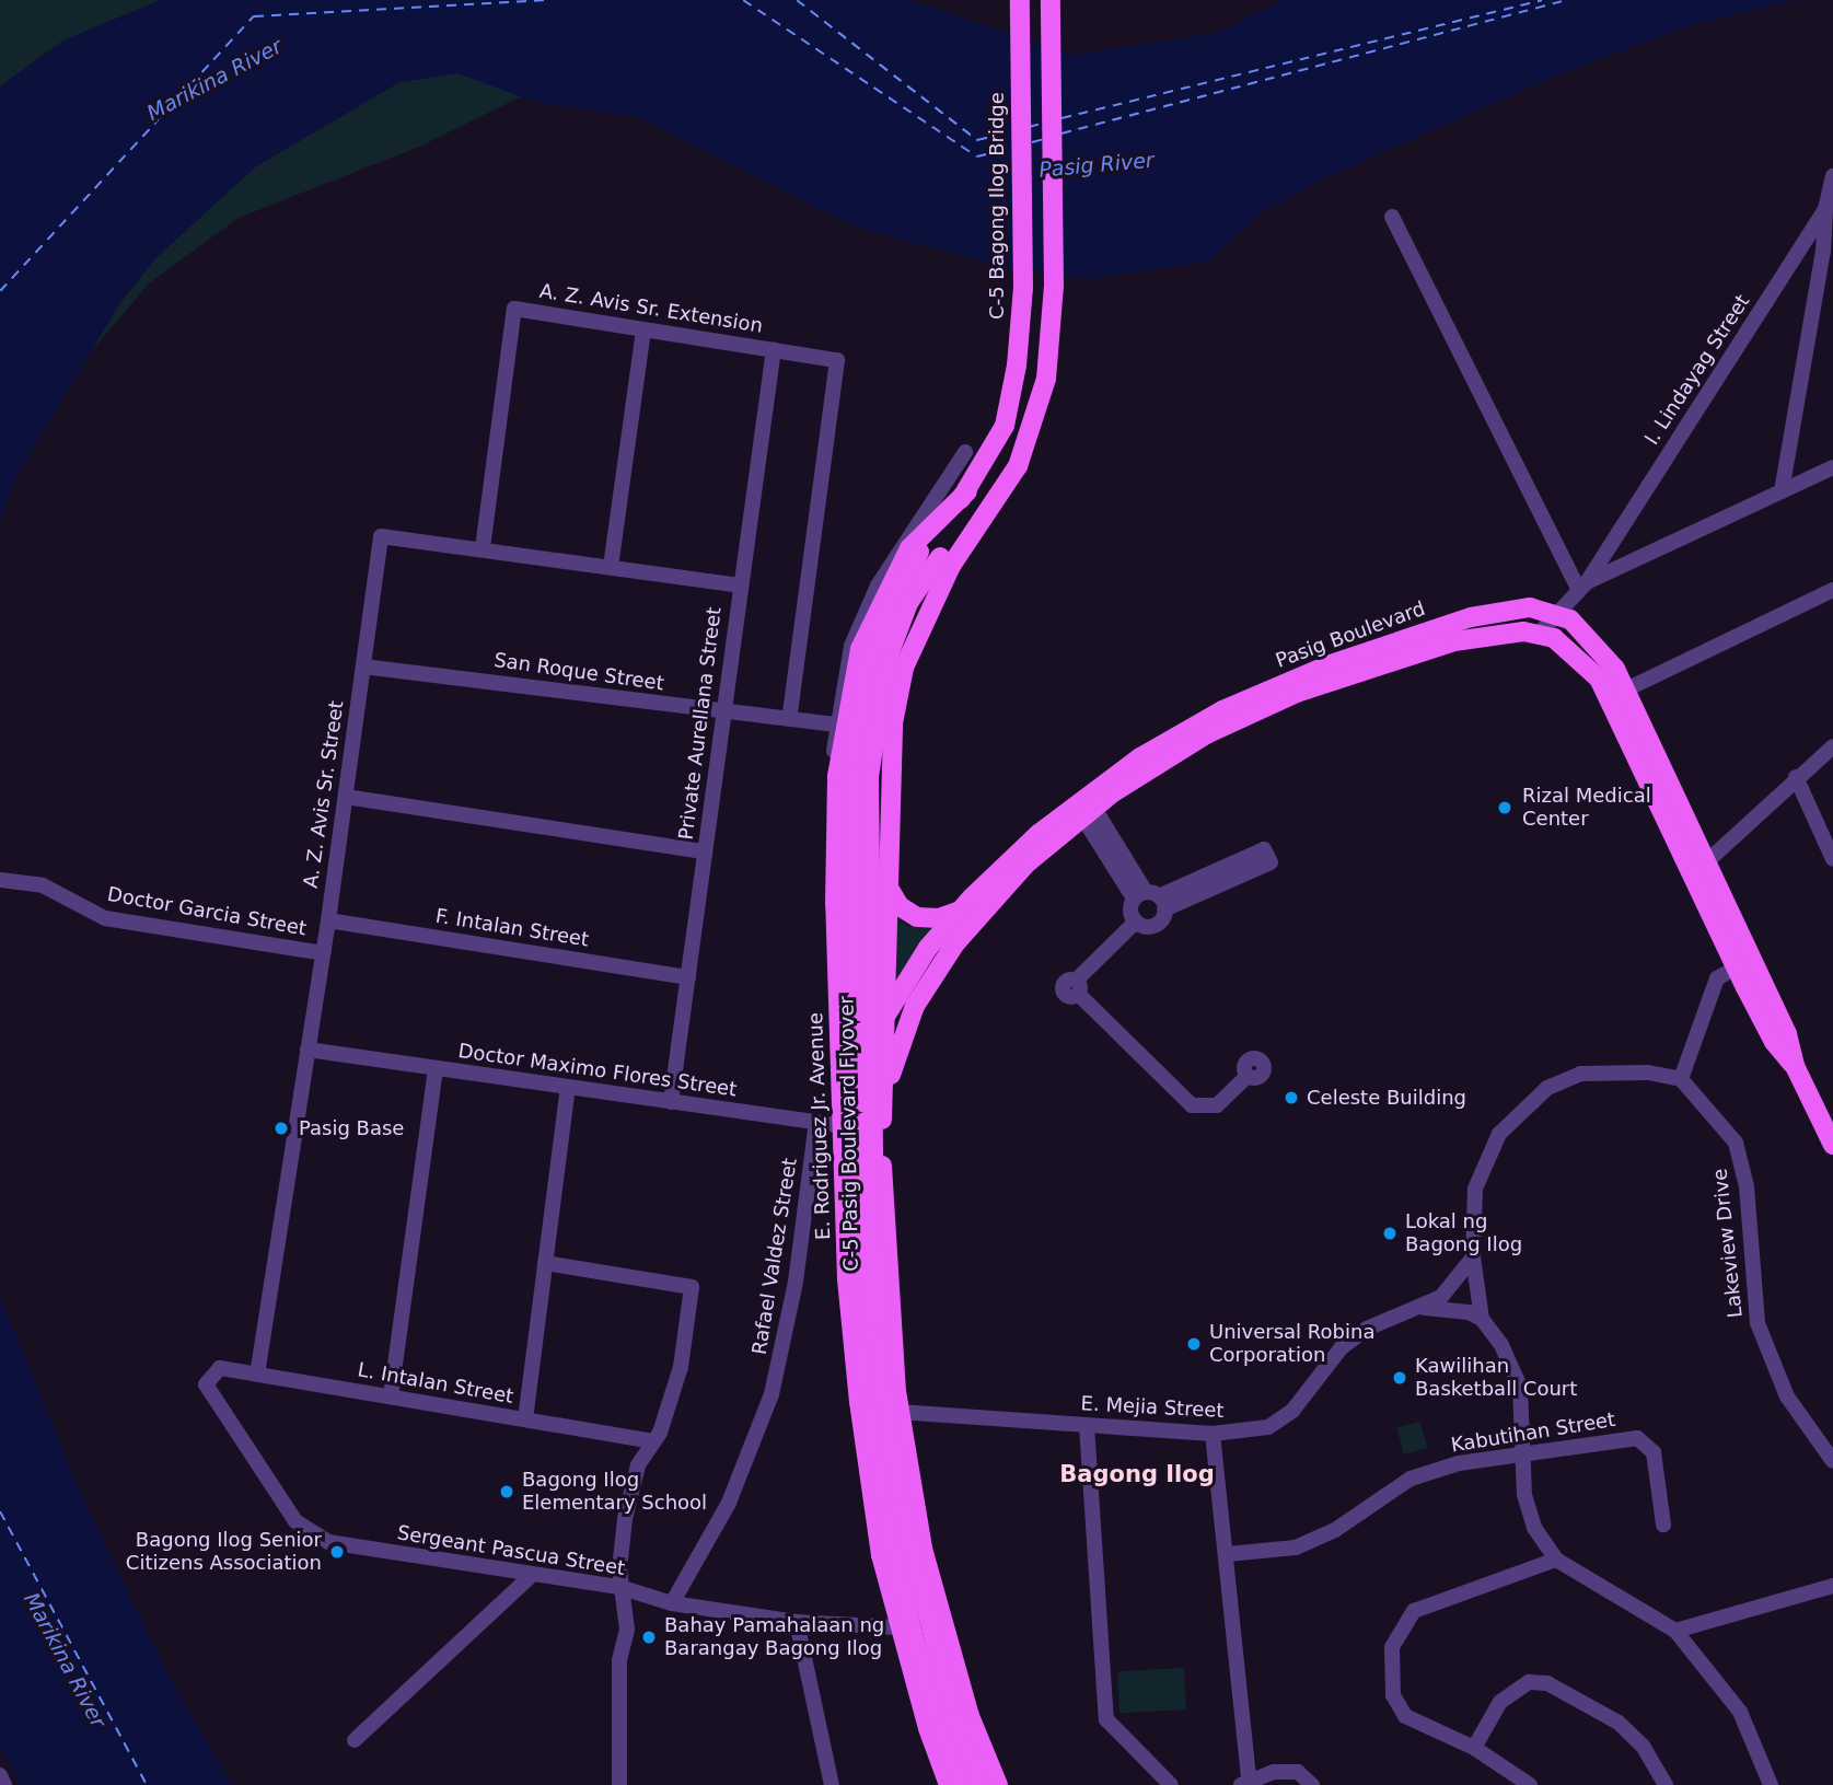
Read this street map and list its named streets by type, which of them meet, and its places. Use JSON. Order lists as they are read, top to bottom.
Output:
{
  "streets": {
    "main road": [
      "C-5 Bagong Ilog Bridge",
      "Pasig Boulevard",
      "E. Rodriguez Jr. Avenue",
      "C-5 Pasig Boulevard Flyover"
    ],
    "street": [
      "A. Z. Avis Sr. Extension",
      "I. Lindayag Street",
      "San Roque Street",
      "Private Aurellana Street",
      "A. Z. Avis Sr. Street",
      "Doctor Garcia Street",
      "F. Intalan Street",
      "Doctor Maximo Flores Street",
      "Lakeview Drive",
      "Rafael Valdez Street",
      "L. Intalan Street",
      "E. Mejia Street",
      "Kabutihan Street",
      "Sergeant Pascua Street"
    ]
  },
  "crossings": [
    ["C-5 Bagong Ilog Bridge", "E. Rodriguez Jr. Avenue"],
    ["C-5 Bagong Ilog Bridge", "C-5 Pasig Boulevard Flyover"],
    ["A. Z. Avis Sr. Extension", "San Roque Street"],
    ["A. Z. Avis Sr. Extension", "Private Aurellana Street"],
    ["A. Z. Avis Sr. Extension", "A. Z. Avis Sr. Street"],
    ["Pasig Boulevard", "Doctor Maximo Flores Street"],
    ["Pasig Boulevard", "E. Rodriguez Jr. Avenue"],
    ["San Roque Street", "Private Aurellana Street"],
    ["San Roque Street", "A. Z. Avis Sr. Street"],
    ["Private Aurellana Street", "F. Intalan Street"],
    ["Private Aurellana Street", "Doctor Maximo Flores Street"],
    ["A. Z. Avis Sr. Street", "Doctor Garcia Street"],
    ["A. Z. Avis Sr. Street", "F. Intalan Street"],
    ["A. Z. Avis Sr. Street", "Doctor Maximo Flores Street"],
    ["A. Z. Avis Sr. Street", "L. Intalan Street"],
    ["Doctor Maximo Flores Street", "E. Rodriguez Jr. Avenue"],
    ["Doctor Maximo Flores Street", "Rafael Valdez Street"],
    ["E. Rodriguez Jr. Avenue", "C-5 Pasig Boulevard Flyover"],
    ["E. Rodriguez Jr. Avenue", "Sergeant Pascua Street"],
    ["Rafael Valdez Street", "Sergeant Pascua Street"],
    ["L. Intalan Street", "Sergeant Pascua Street"]
  ],
  "districts": ["Bagong Ilog"],
  "water": ["Marikina River", "Pasig River"],
  "places": [
    "Rizal Medical Center",
    "Celeste Building",
    "Pasig Base",
    "Lokal ng Bagong Ilog",
    "Universal Robina Corporation",
    "Kawilihan Basketball Court",
    "Bagong Ilog Elementary School",
    "Bagong Ilog Senior Citizens Association",
    "Bahay Pamahalaan ng Barangay Bagong Ilog"
  ]
}
